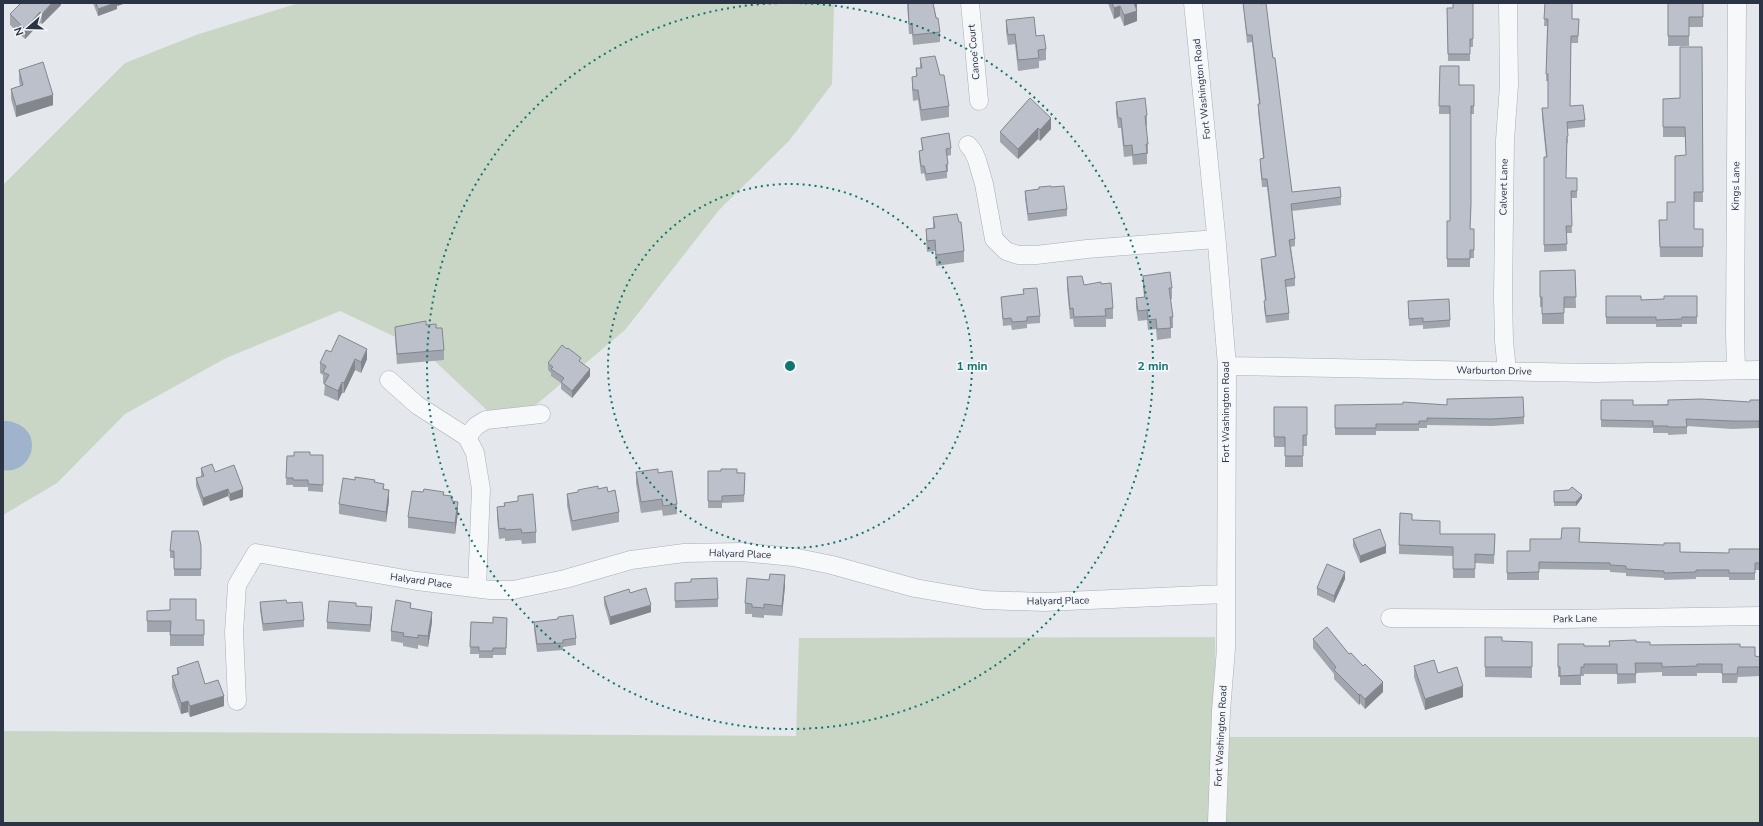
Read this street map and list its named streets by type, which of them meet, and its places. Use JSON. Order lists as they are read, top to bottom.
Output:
{
  "streets": {
    "street": [
      "Canoe Court",
      "Fort Washington Road",
      "Kings Lane",
      "Calvert Lane",
      "Warburton Drive",
      "Halyard Place",
      "Park Lane"
    ]
  },
  "crossings": [
    ["Fort Washington Road", "Warburton Drive"],
    ["Fort Washington Road", "Halyard Place"],
    ["Kings Lane", "Warburton Drive"],
    ["Calvert Lane", "Warburton Drive"]
  ],
  "north": "left",
  "rings": ["1 min", "2 min"]
}
